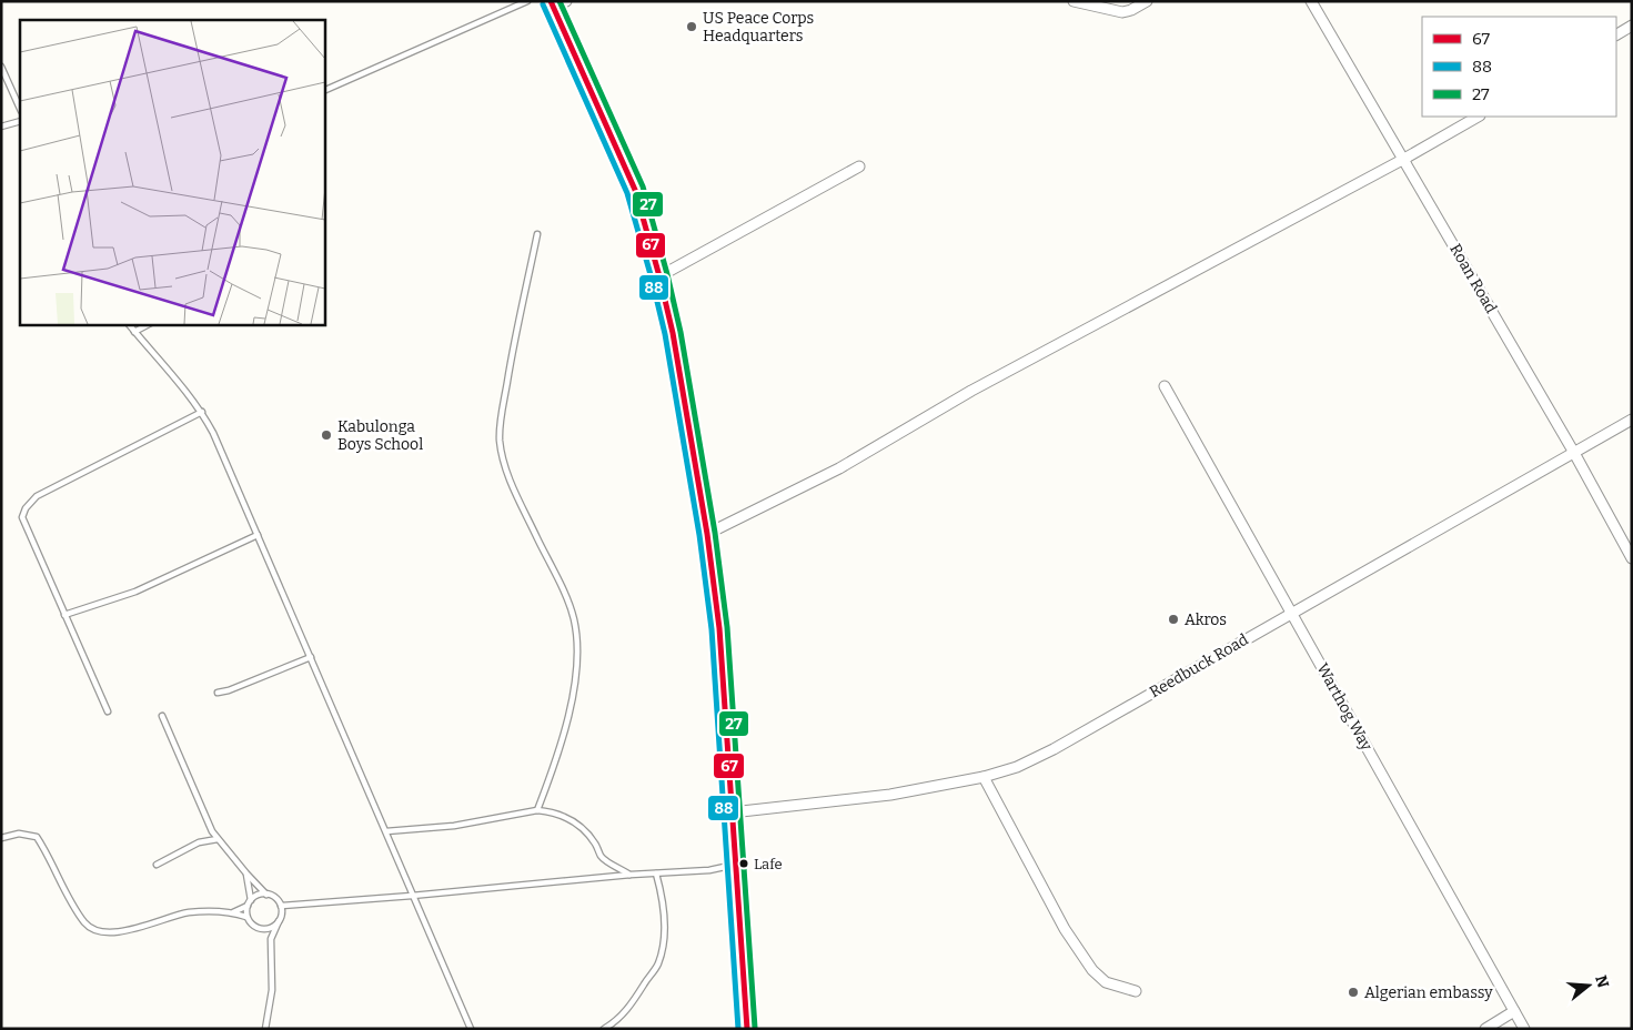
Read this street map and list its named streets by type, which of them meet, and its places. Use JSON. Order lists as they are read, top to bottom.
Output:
{
  "streets": {
    "street": ["Roan Road", "Reedbuck Road", "Warthog Way"]
  },
  "crossings": [
    ["Roan Road", "Reedbuck Road"],
    ["Reedbuck Road", "Warthog Way"]
  ],
  "places": [
    "US Peace Corps Headquarters",
    "Kabulonga Boys School",
    "Akros",
    "Lafe",
    "Algerian embassy"
  ],
  "lines": ["transit line 67", "transit line 27", "transit line 88"],
  "legend": ["67", "88", "27"],
  "north": "right"
}
